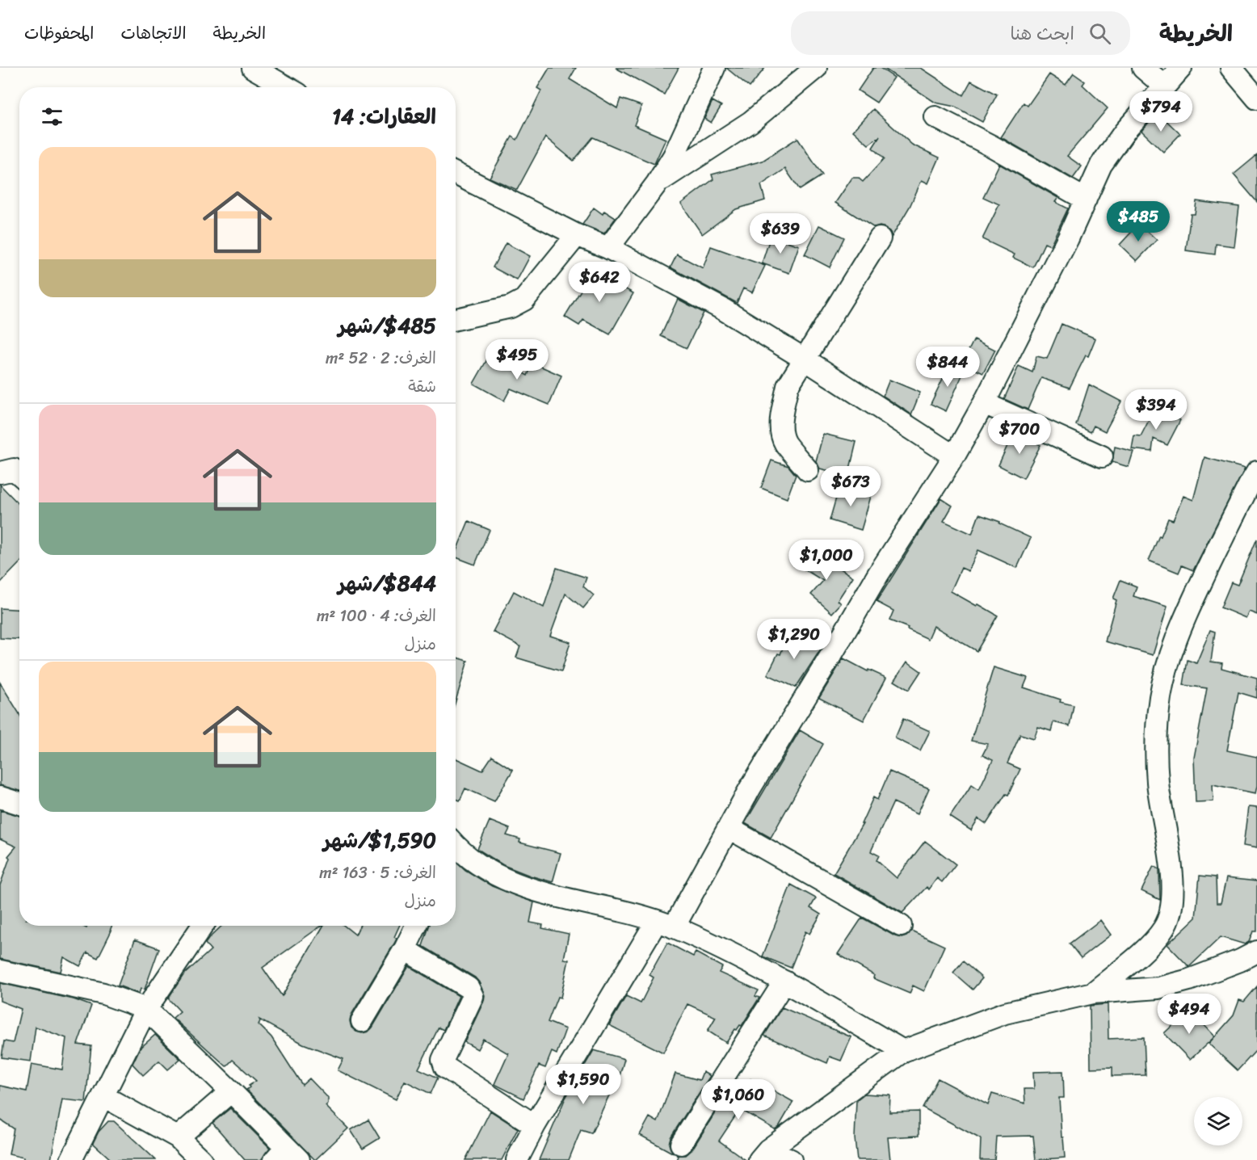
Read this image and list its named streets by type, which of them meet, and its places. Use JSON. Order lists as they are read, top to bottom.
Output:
{
  "page": {
    "header": "الخريطة",
    "search": "ابحث هنا",
    "nav": ["الخريطة", "الاتجاهات", "المحفوظات"],
    "heading": "العقارات: 14",
    "price": [
      "$794",
      "$485",
      "$639",
      "$642",
      "$495",
      "$844",
      "$394",
      "$700",
      "$673",
      "$1,000",
      "$1,290",
      "$494",
      "$1,590",
      "$1,060"
    ],
    "list": [
      {
        "name": "$485/شهر",
        "note": "الغرف: 2 · 52 m² · شقة"
      },
      {
        "name": "$844/شهر",
        "note": "الغرف: 4 · 100 m² · منزل"
      },
      {
        "name": "$1,590/شهر",
        "note": "الغرف: 5 · 163 m² · منزل"
      }
    ]
  }
}
